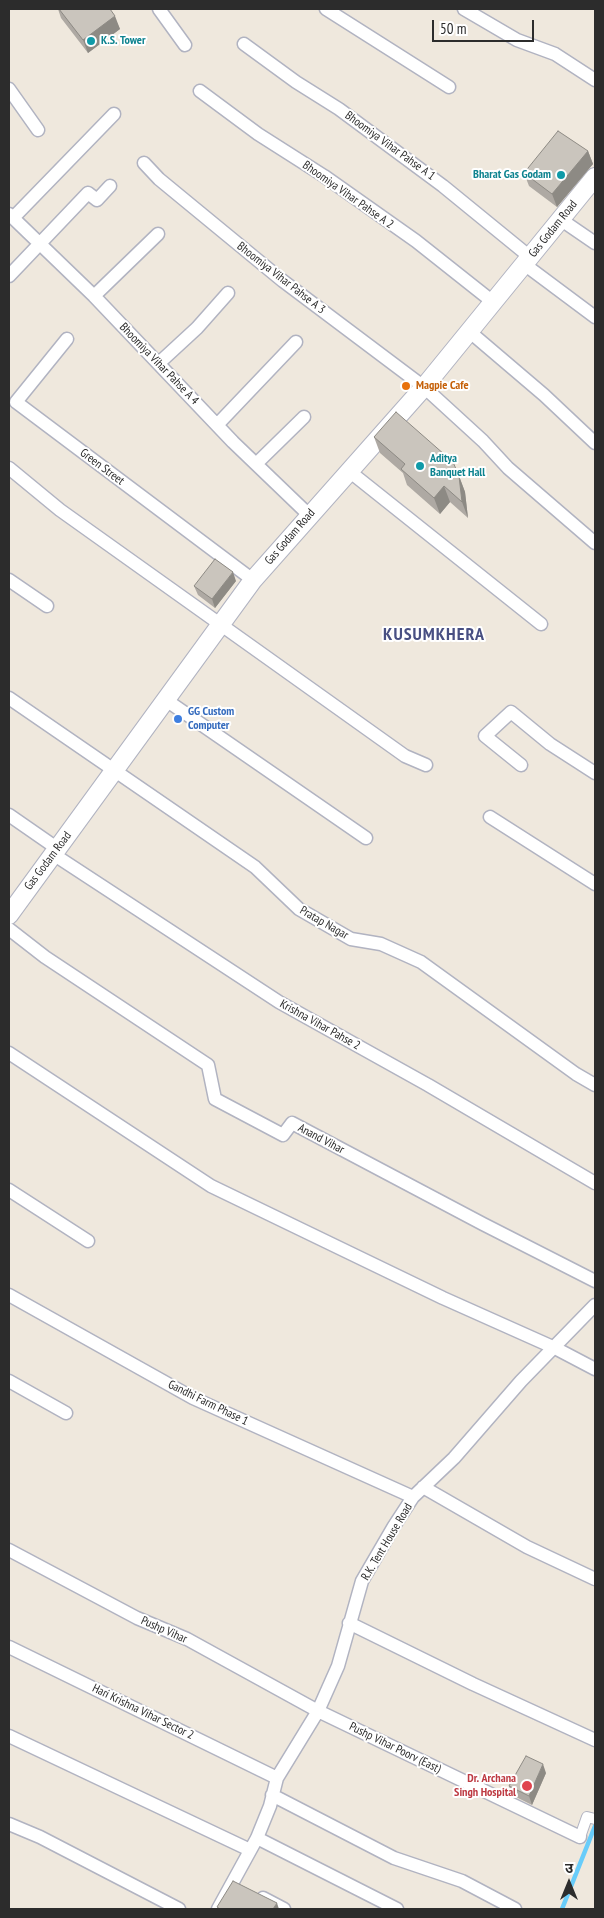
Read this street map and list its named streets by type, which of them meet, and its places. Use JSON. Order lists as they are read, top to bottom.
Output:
{
  "streets": {
    "main road": ["Gas Godam Road"],
    "street": [
      "Bhoomiya Vihar Pahse A 1",
      "Bhoomiya Vihar Pahse A 2",
      "Bhoomiya Vihar Pahse A 3",
      "Bhoomiya Vihar Pahse A 4",
      "Green Street",
      "Pratap Nagar",
      "Krishna Vihar Pahse 2",
      "Anand Vihar",
      "Gandhi Farm Phase 1",
      "R.K. Tent House Road",
      "Pushp Vihar",
      "Hari Krishna Vihar Sector 2",
      "Pushp Vihar Poorv (East)"
    ]
  },
  "crossings": [
    ["Bhoomiya Vihar Pahse A 1", "Gas Godam Road"],
    ["Bhoomiya Vihar Pahse A 2", "Gas Godam Road"],
    ["Gas Godam Road", "Bhoomiya Vihar Pahse A 3"],
    ["Gas Godam Road", "Bhoomiya Vihar Pahse A 4"],
    ["Gas Godam Road", "Green Street"],
    ["Gas Godam Road", "Pratap Nagar"],
    ["Gas Godam Road", "Krishna Vihar Pahse 2"],
    ["Gandhi Farm Phase 1", "R.K. Tent House Road"],
    ["R.K. Tent House Road", "Pushp Vihar"],
    ["R.K. Tent House Road", "Hari Krishna Vihar Sector 2"],
    ["R.K. Tent House Road", "Pushp Vihar Poorv (East)"],
    ["Pushp Vihar", "Pushp Vihar Poorv (East)"]
  ],
  "districts": ["KUSUMKHERA"],
  "places": [
    "K.S. Tower",
    "Bharat Gas Godam",
    "Magpie Cafe",
    "Aditya Banquet Hall",
    "GG Custom Computer",
    "Dr. Archana Singh Hospital"
  ],
  "scale_bar": "50 m",
  "north": "top"
}
